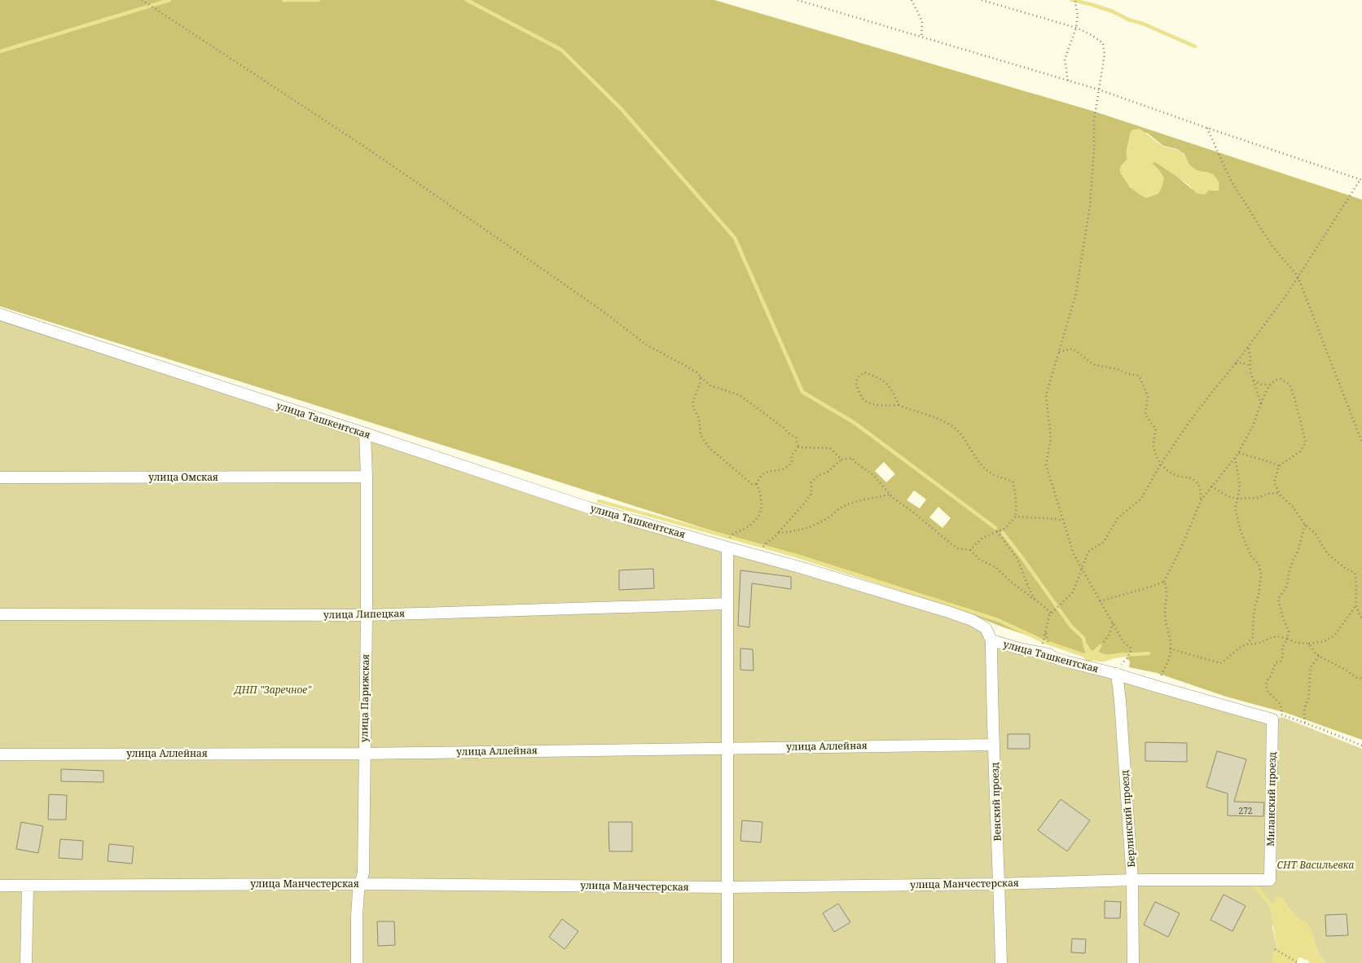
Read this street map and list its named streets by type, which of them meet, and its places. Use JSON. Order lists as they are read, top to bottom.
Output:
{
  "streets": {
    "street": [
      "улица Ташкентская",
      "улица Омская",
      "улица Липецкая",
      "улица Парижская",
      "улица Аллейная",
      "Миланский проезд",
      "Венский проезд",
      "Берлинский проезд",
      "улица Манчестерская"
    ]
  },
  "crossings": [
    ["улица Ташкентская", "улица Парижская"],
    ["улица Ташкентская", "Миланский проезд"],
    ["улица Ташкентская", "Венский проезд"],
    ["улица Ташкентская", "Берлинский проезд"],
    ["улица Омская", "улица Парижская"],
    ["улица Липецкая", "улица Парижская"],
    ["улица Парижская", "улица Аллейная"],
    ["улица Парижская", "улица Манчестерская"],
    ["улица Аллейная", "Венский проезд"],
    ["Миланский проезд", "улица Манчестерская"],
    ["Венский проезд", "улица Манчестерская"],
    ["Берлинский проезд", "улица Манчестерская"]
  ],
  "parks": ["ДНП \"Заречное\"", "СНТ Васильевка"],
  "house_numbers": ["272"]
}
